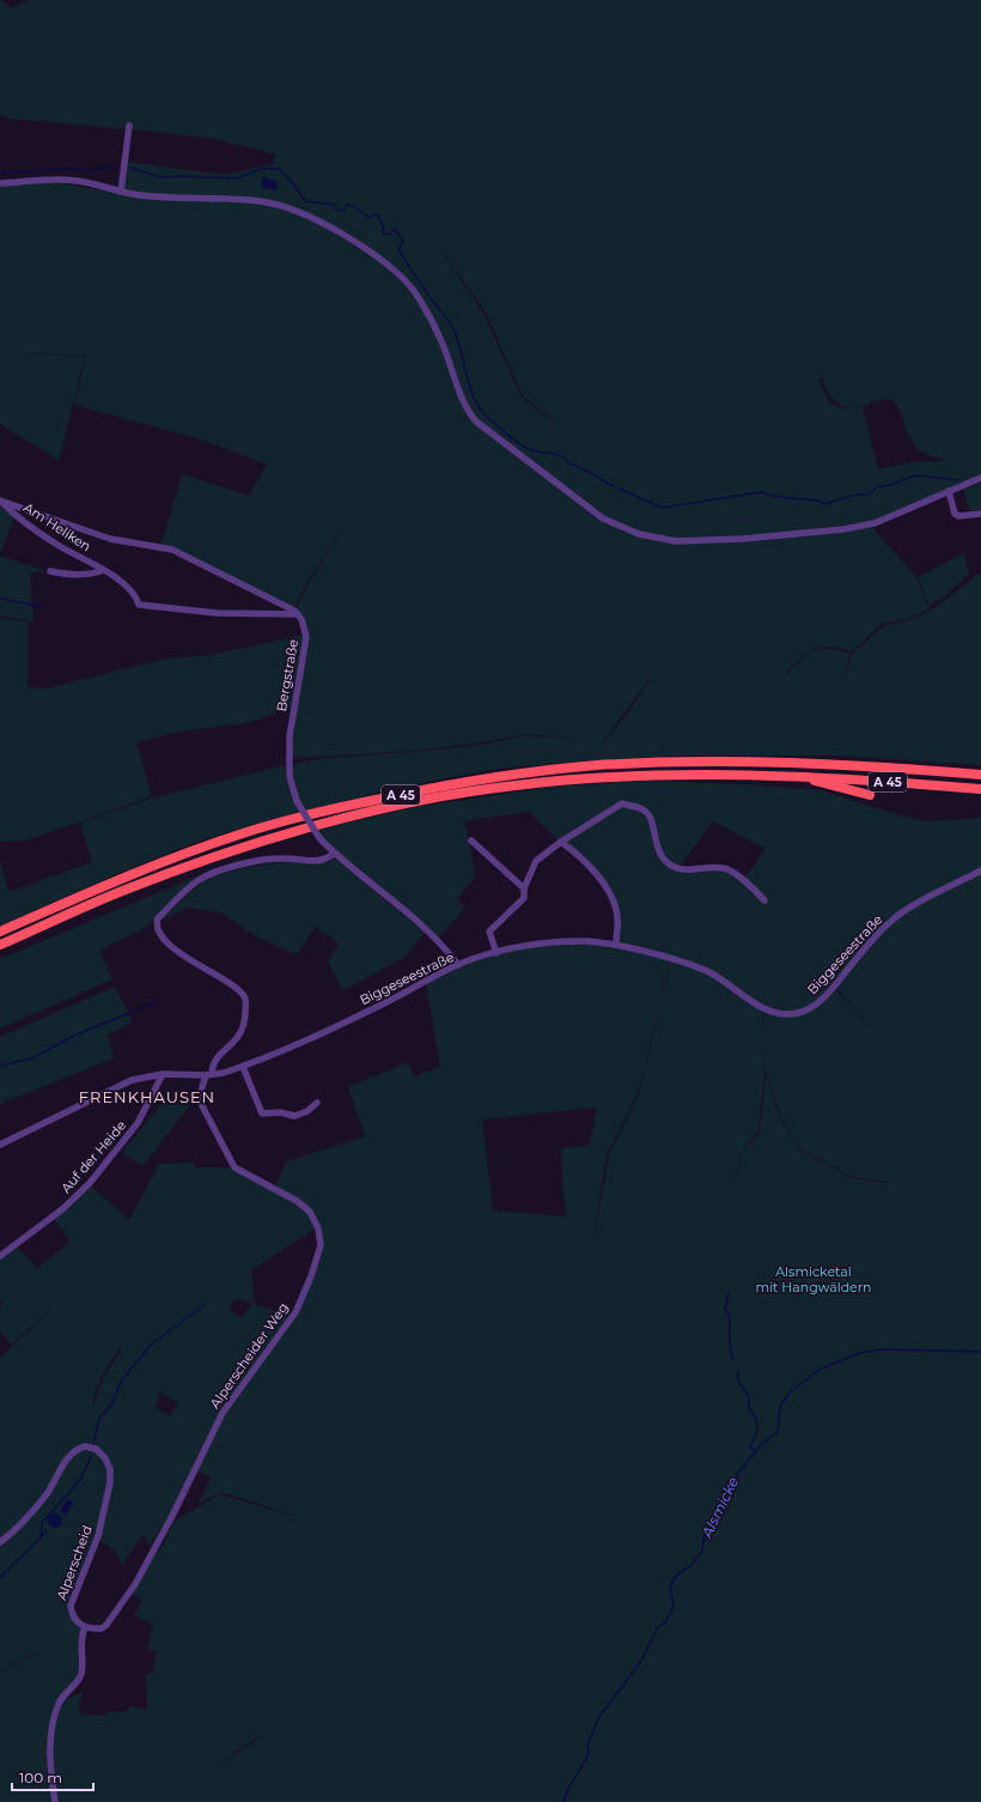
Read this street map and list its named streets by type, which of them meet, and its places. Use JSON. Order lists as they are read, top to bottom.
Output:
{
  "streets": {
    "highway": ["A 45"],
    "street": [
      "Am Heliken",
      "Bergstraße",
      "Biggeseestraße",
      "Auf der Heide",
      "Alperscheider Weg",
      "Alperscheid"
    ]
  },
  "crossings": [
    ["Am Heliken", "Bergstraße"],
    ["Bergstraße", "Biggeseestraße"],
    ["Bergstraße", "Alperscheider Weg"],
    ["Biggeseestraße", "Auf der Heide"],
    ["Biggeseestraße", "Alperscheider Weg"],
    ["Alperscheider Weg", "Alperscheid"]
  ],
  "districts": ["FRENKHAUSEN"],
  "water": ["Alsmicke"],
  "parks": ["Alsmicketal mit Hangwäldern"],
  "scale_bar": "100 m"
}
